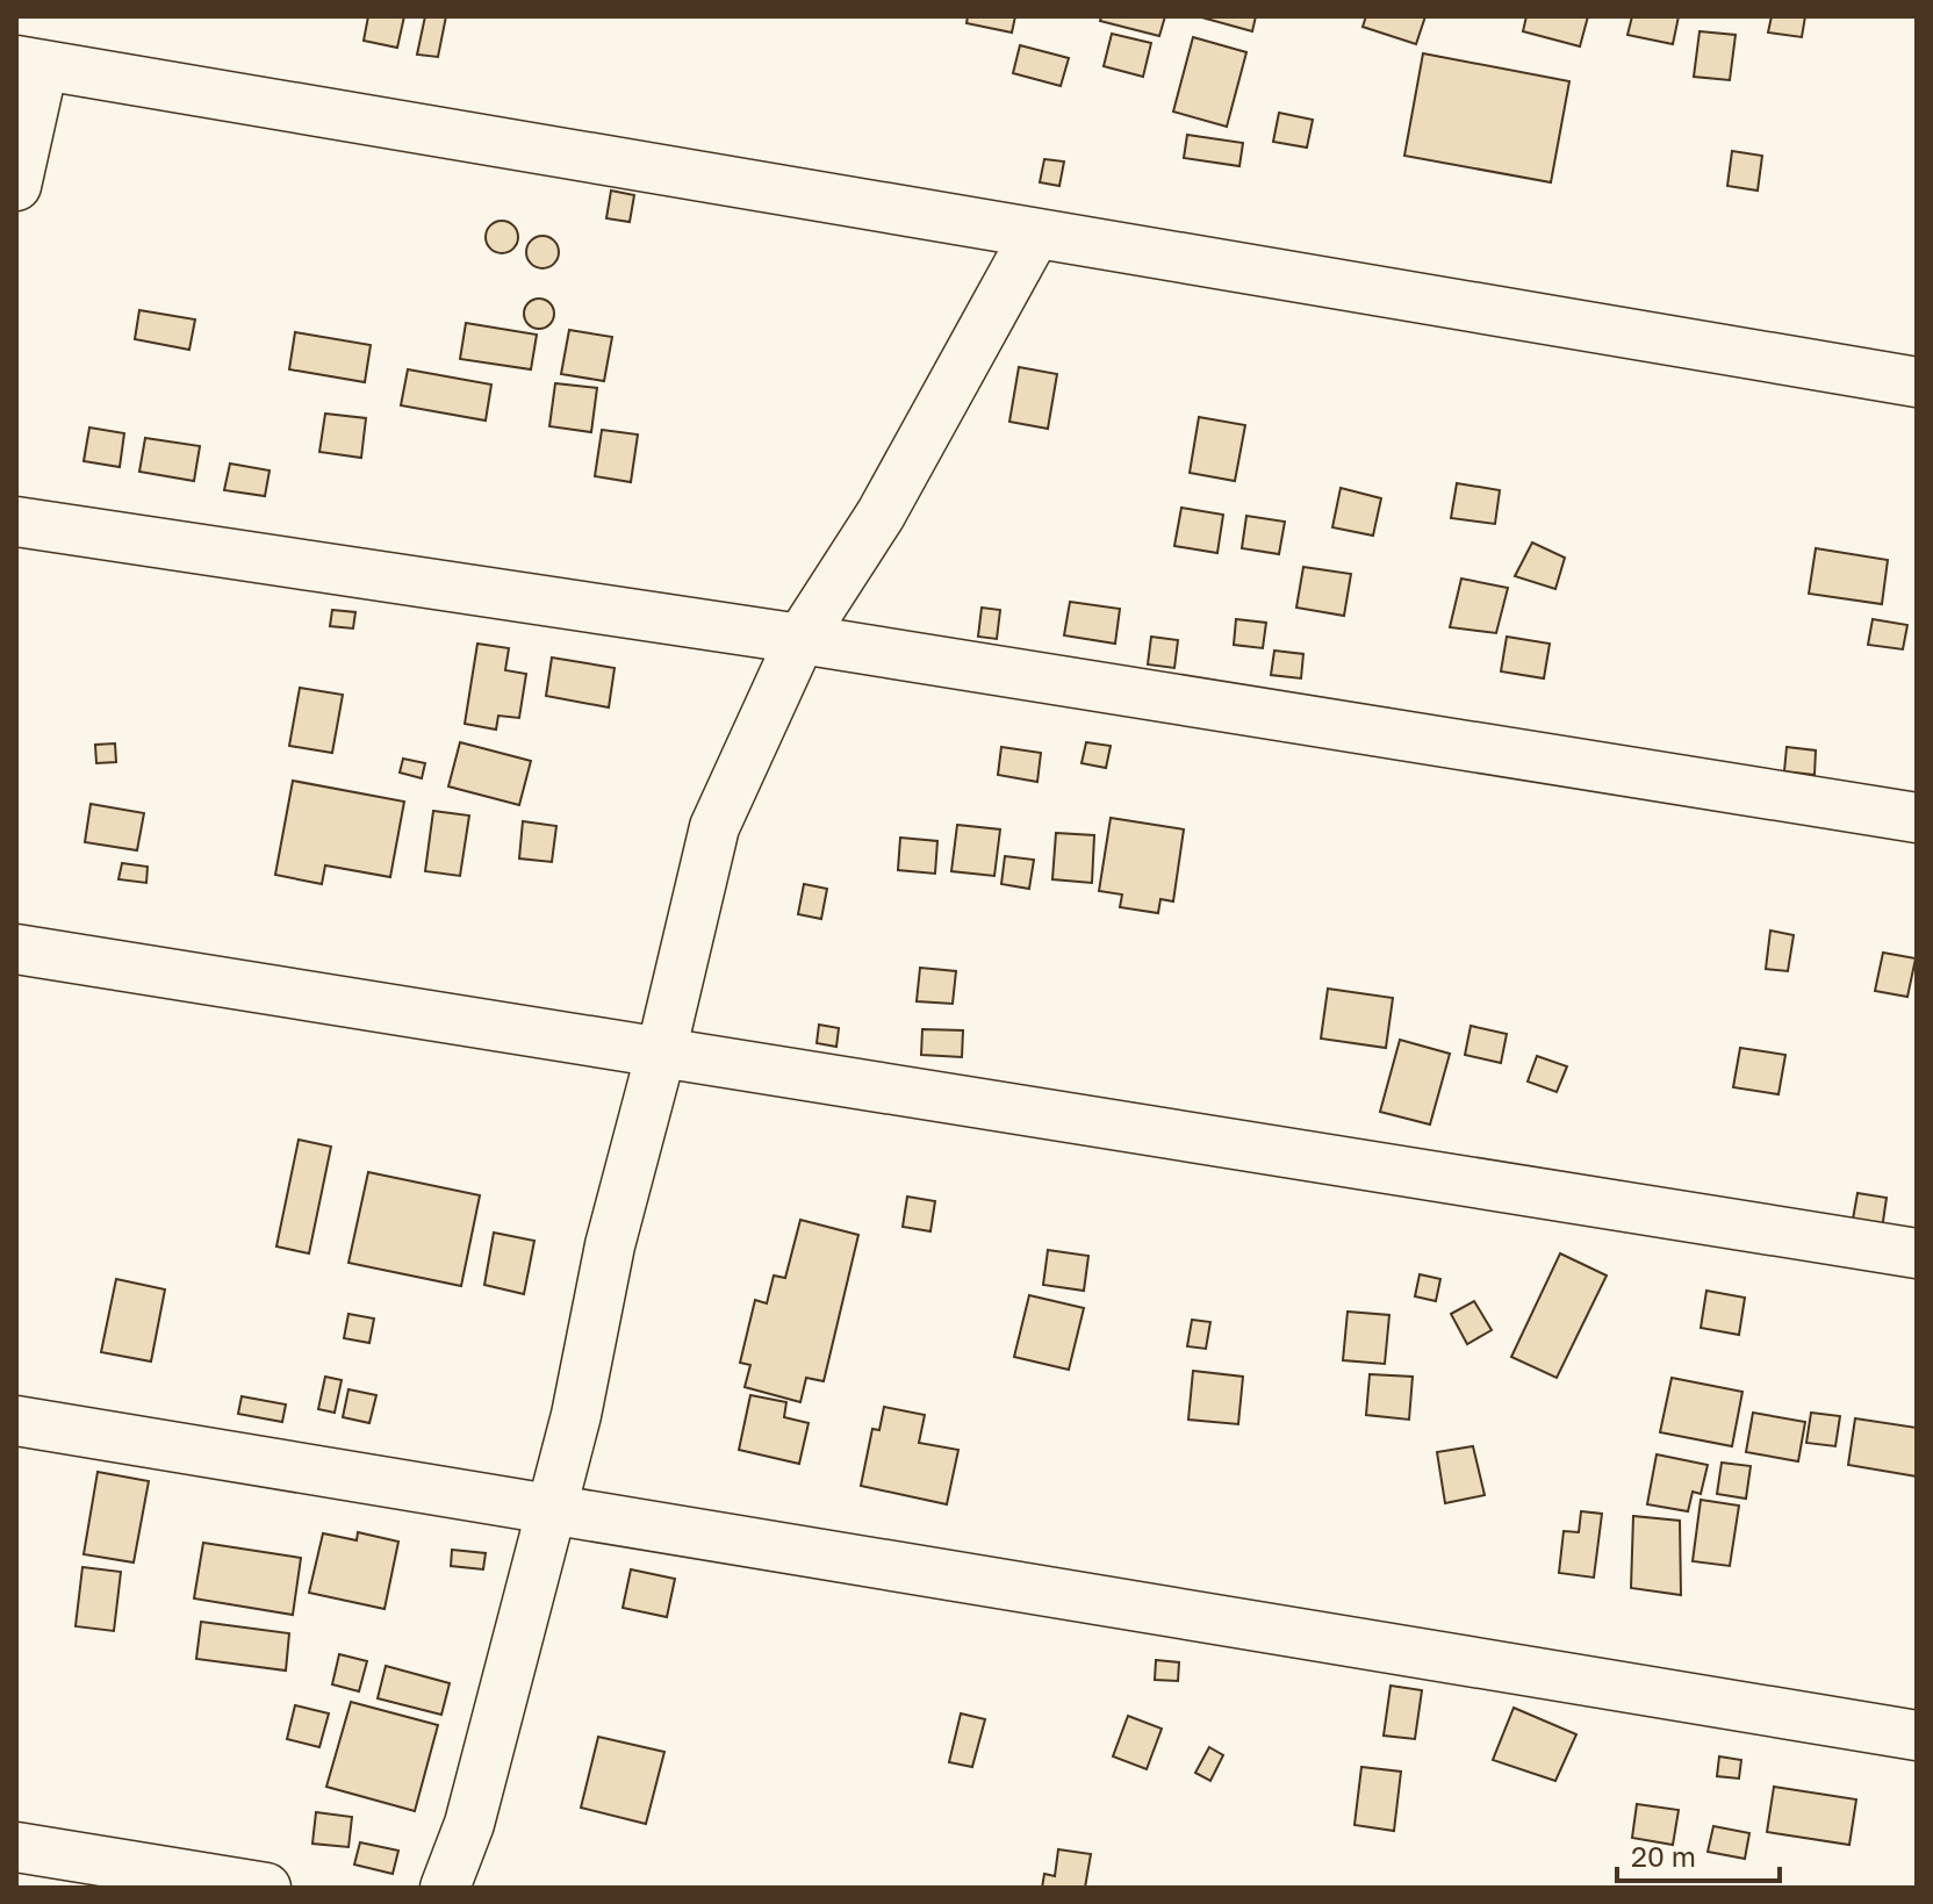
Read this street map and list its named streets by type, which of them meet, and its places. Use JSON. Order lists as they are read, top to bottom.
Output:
{
  "scale_bar": "20 m"
}
